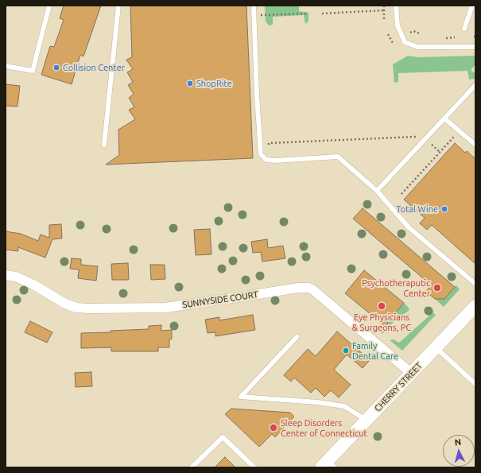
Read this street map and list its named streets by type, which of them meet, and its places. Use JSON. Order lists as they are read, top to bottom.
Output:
{
  "streets": {
    "main road": ["CHERRY STREET"],
    "street": ["SUNNYSIDE COURT"]
  },
  "crossings": [
    ["SUNNYSIDE COURT", "CHERRY STREET"]
  ],
  "places": [
    "Collision Center",
    "ShopRite",
    "Total Wine",
    "Psychotheraputic Center",
    "Eye Physicians & Surgeons, PC",
    "Family Dental Care",
    "Sleep Disorders Center of Connecticut"
  ],
  "north": "top"
}
